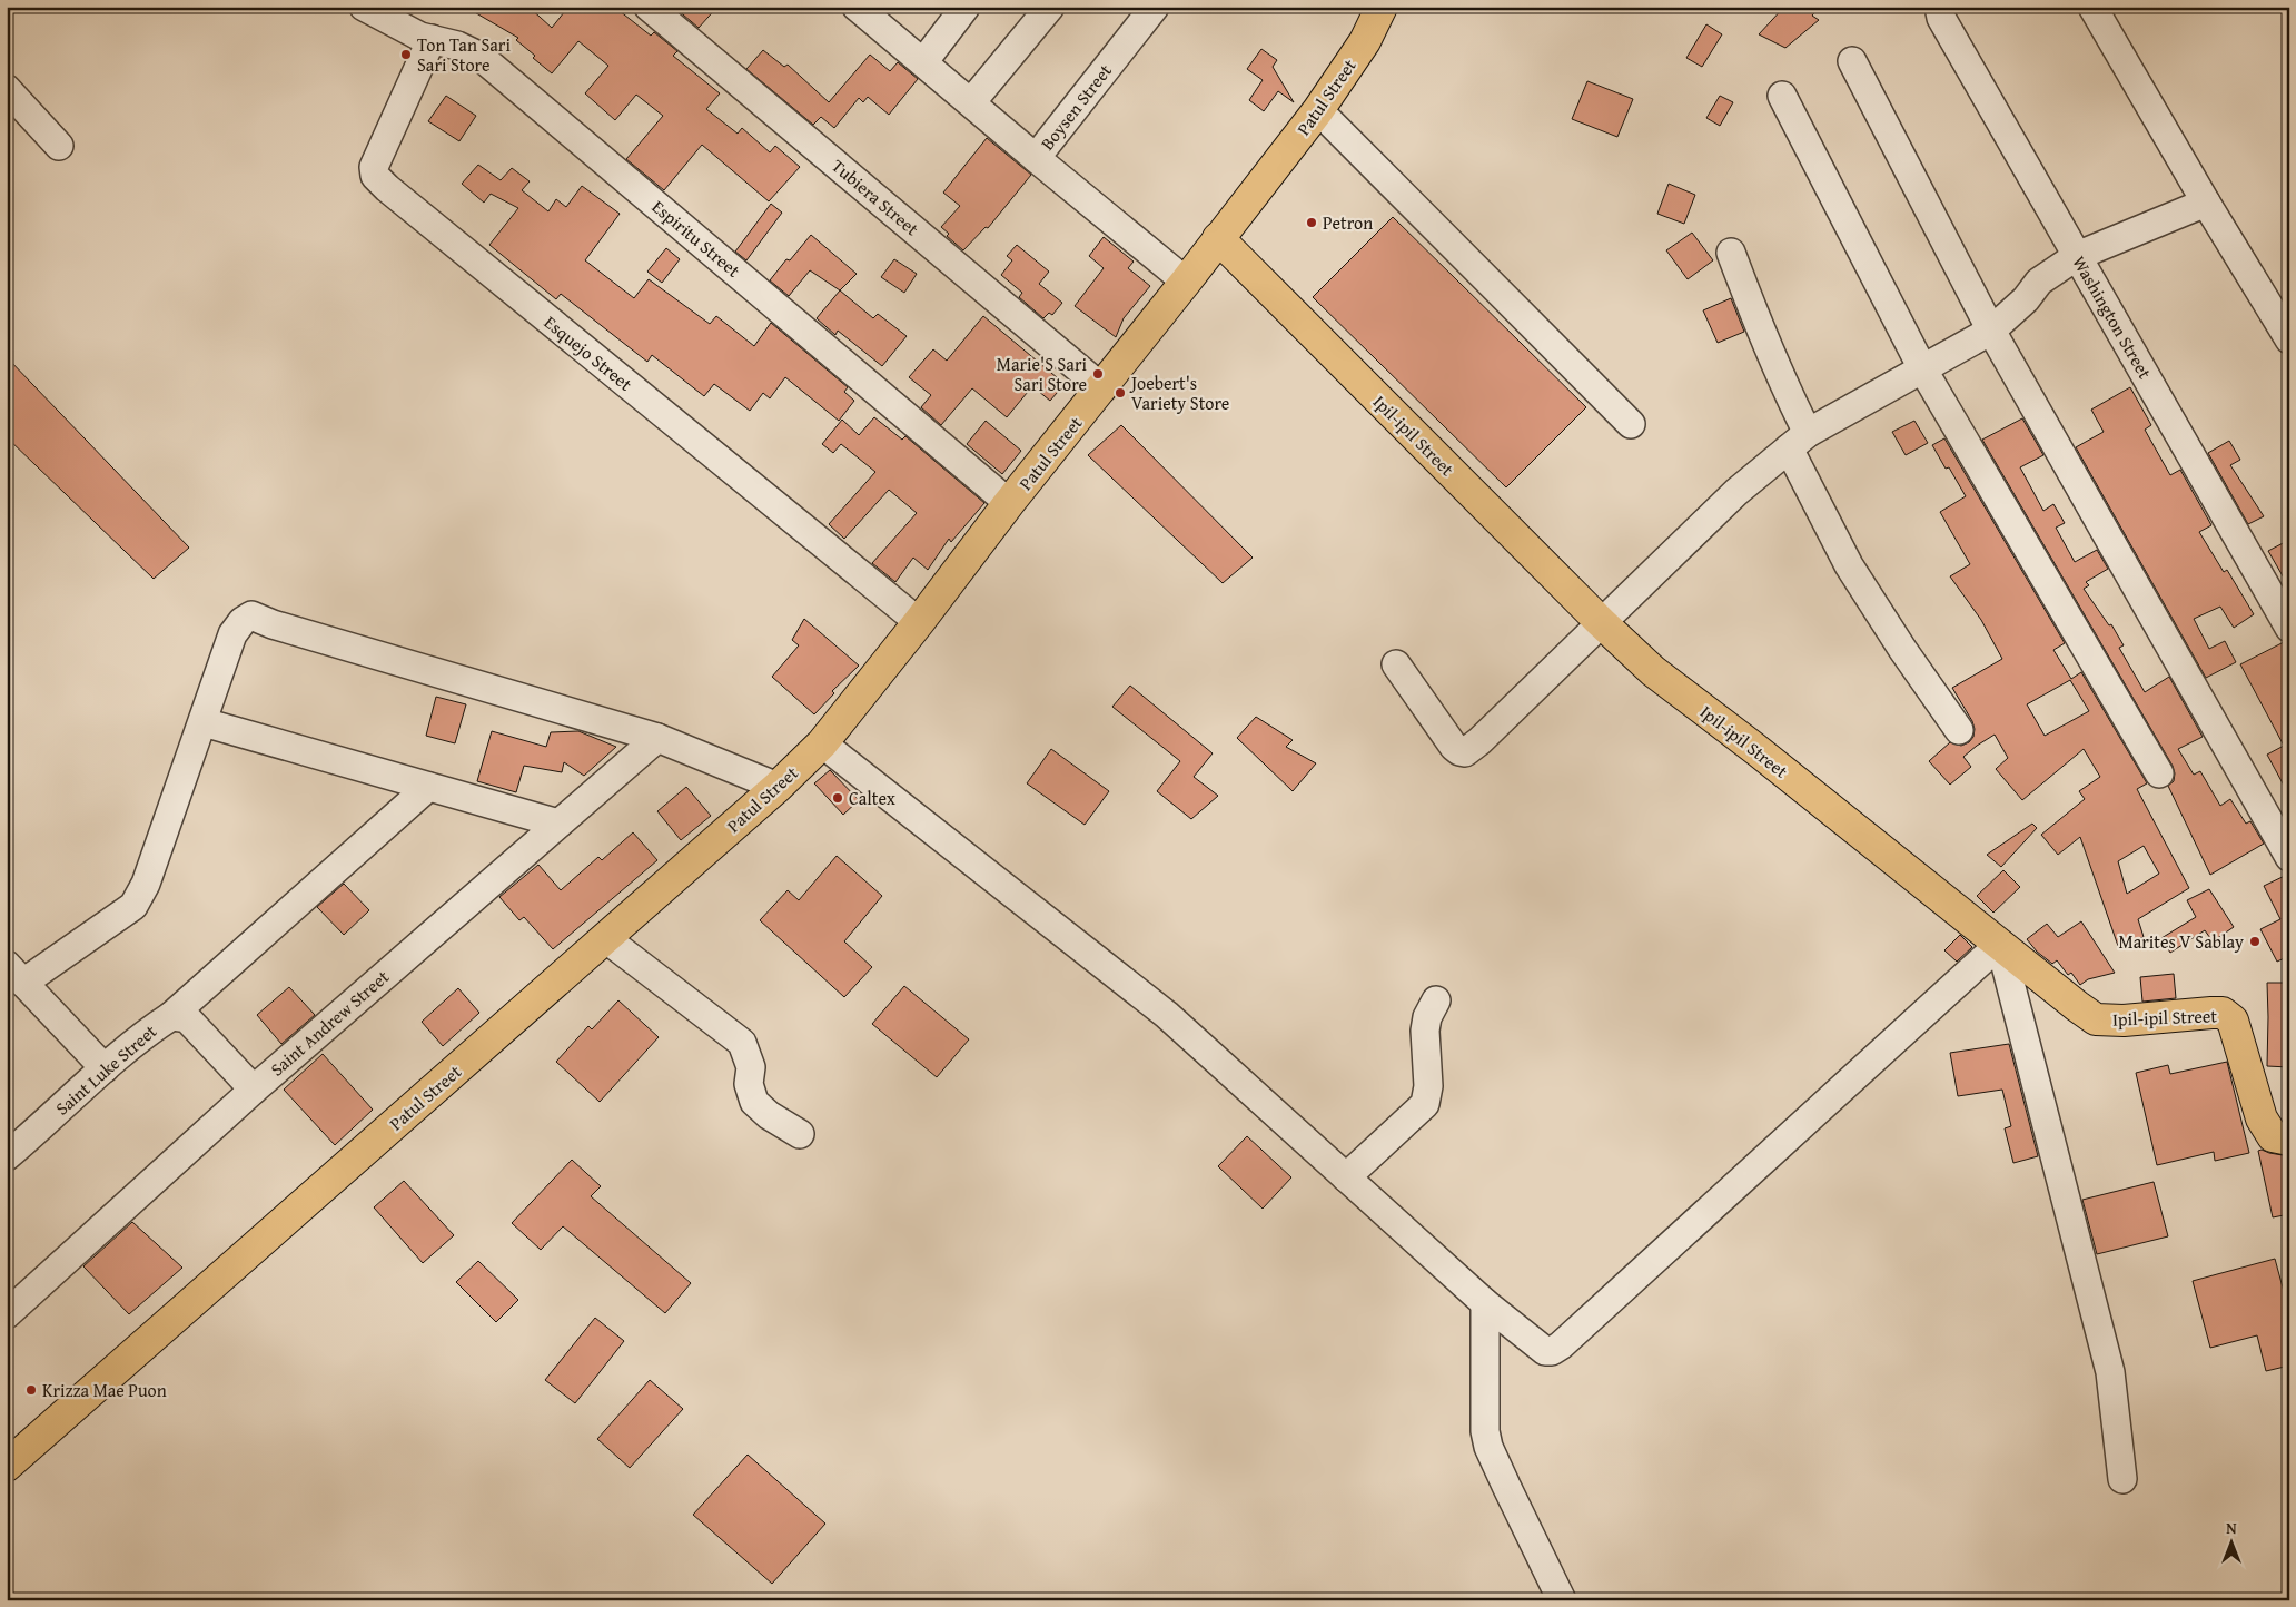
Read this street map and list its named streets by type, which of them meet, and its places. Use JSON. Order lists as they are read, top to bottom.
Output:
{
  "streets": {
    "main road": ["Patul Street", "Ipil-ipil Street"],
    "street": [
      "Boysen Street",
      "Tubiera Street",
      "Espiritu Street",
      "Washington Street",
      "Esquejo Street",
      "Saint Andrew Street",
      "Saint Luke Street"
    ]
  },
  "crossings": [
    ["Patul Street", "Boysen Street"],
    ["Patul Street", "Tubiera Street"],
    ["Patul Street", "Espiritu Street"],
    ["Patul Street", "Esquejo Street"],
    ["Patul Street", "Ipil-ipil Street"],
    ["Espiritu Street", "Esquejo Street"],
    ["Saint Andrew Street", "Saint Luke Street"]
  ],
  "places": [
    "Ton Tan Sari Sari Store",
    "Petron",
    "Marie'S Sari Sari Store",
    "Joebert's Variety Store",
    "Caltex",
    "Marites V Sablay",
    "Krizza Mae Puon"
  ],
  "north": "top"
}
